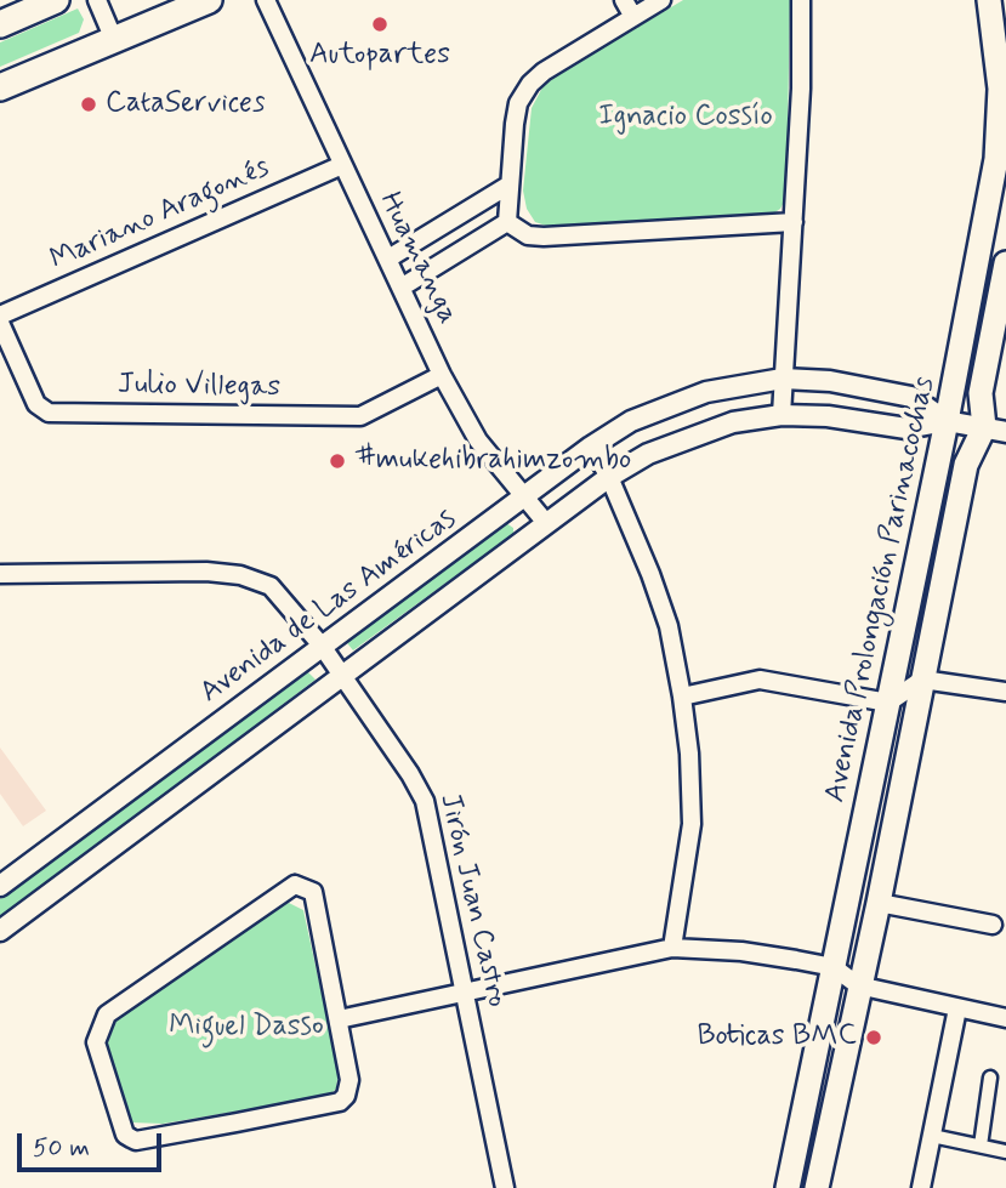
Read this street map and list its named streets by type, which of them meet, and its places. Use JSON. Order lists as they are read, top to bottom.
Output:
{
  "streets": {
    "main road": ["Avenida Prolongación Parinacochas"],
    "street": [
      "Mariano Aragonés",
      "Huamanga",
      "Julio Villegas",
      "Avenida de Las Américas",
      "Jirón Juan Castro"
    ]
  },
  "crossings": [
    ["Mariano Aragonés", "Huamanga"],
    ["Huamanga", "Julio Villegas"],
    ["Huamanga", "Avenida de Las Américas"],
    ["Avenida Prolongación Parinacochas", "Avenida de Las Américas"],
    ["Avenida de Las Américas", "Jirón Juan Castro"]
  ],
  "parks": ["Ignacio Cossío", "Miguel Dasso"],
  "places": [
    "Autopartes",
    "CataServices",
    "#mukehibrahimzombo",
    "Boticas BMC"
  ],
  "scale_bar": "50 m"
}
